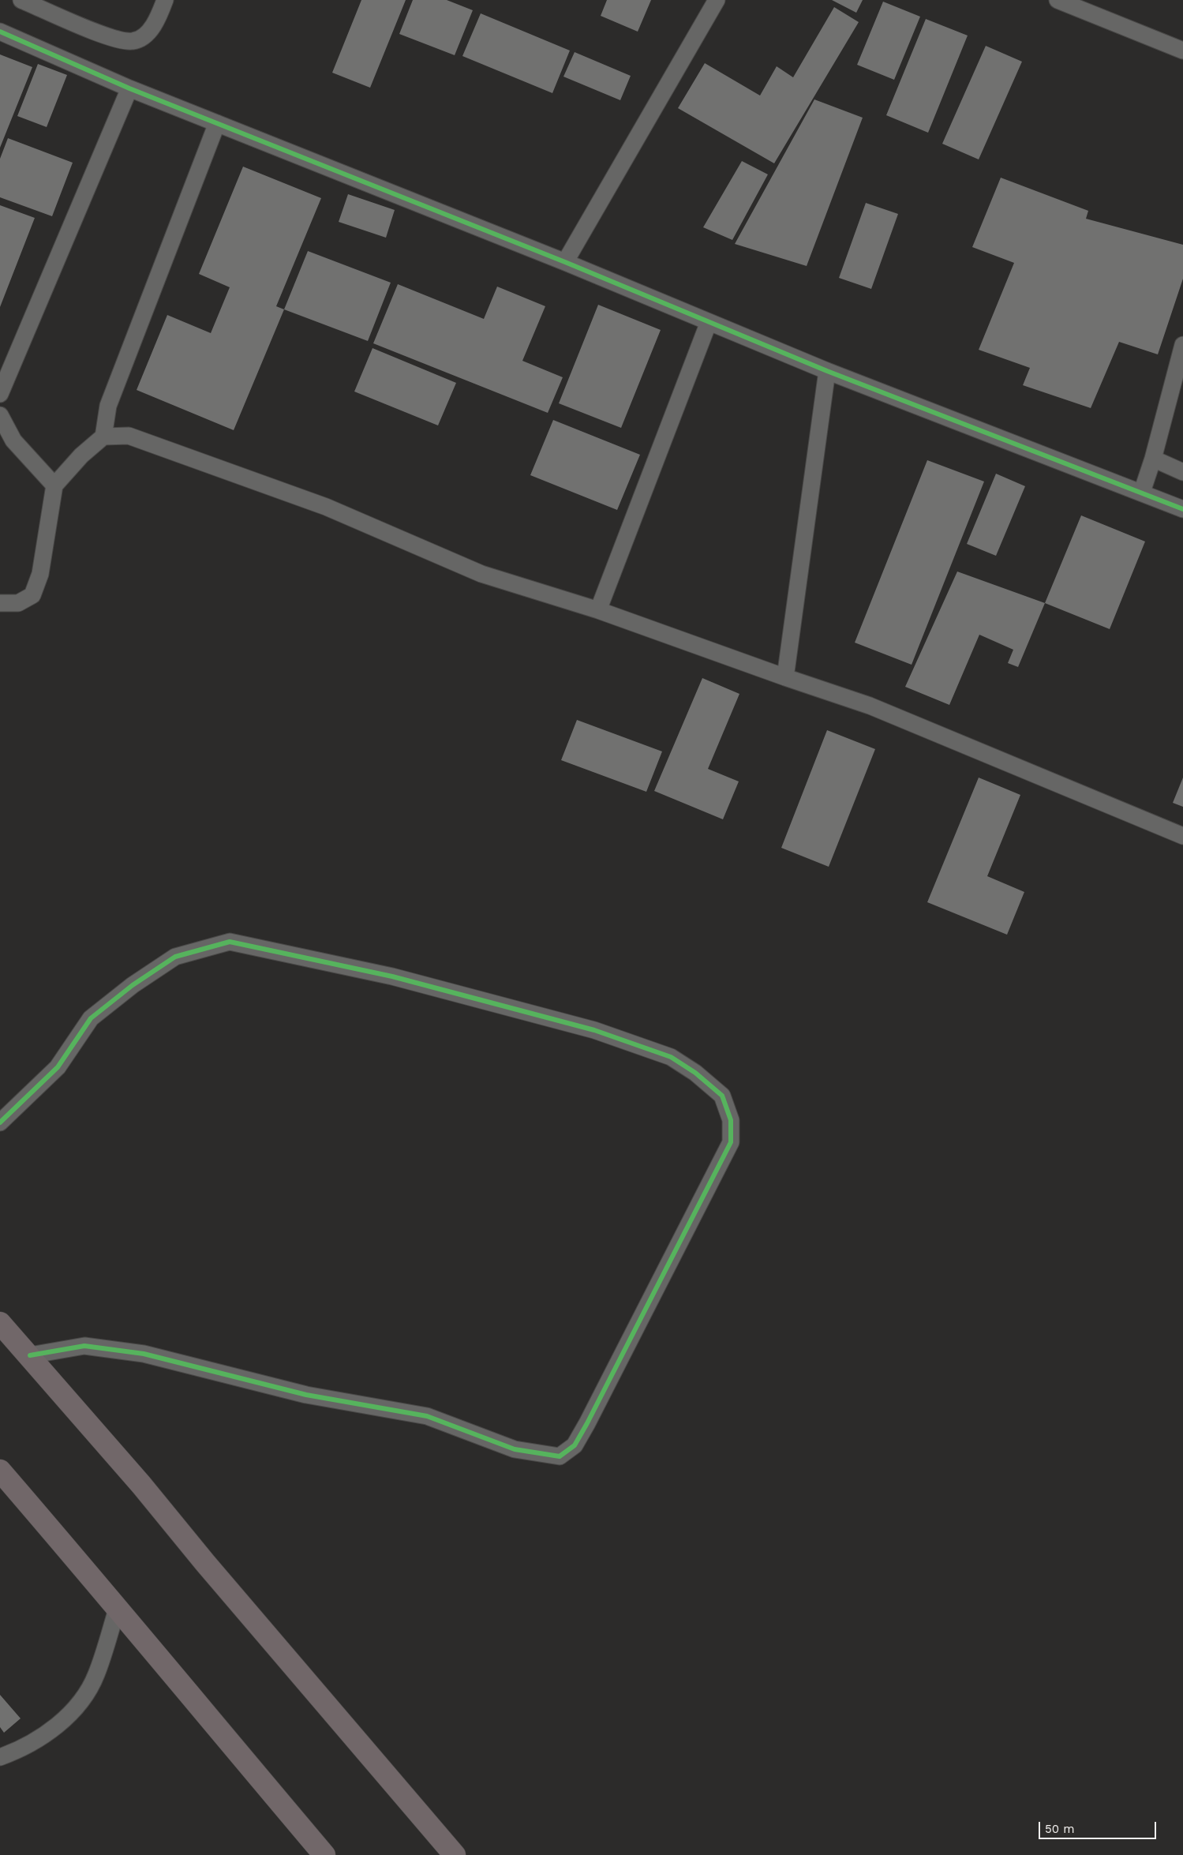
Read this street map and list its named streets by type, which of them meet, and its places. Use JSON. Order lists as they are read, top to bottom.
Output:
{
  "scale_bar": "50 m"
}
